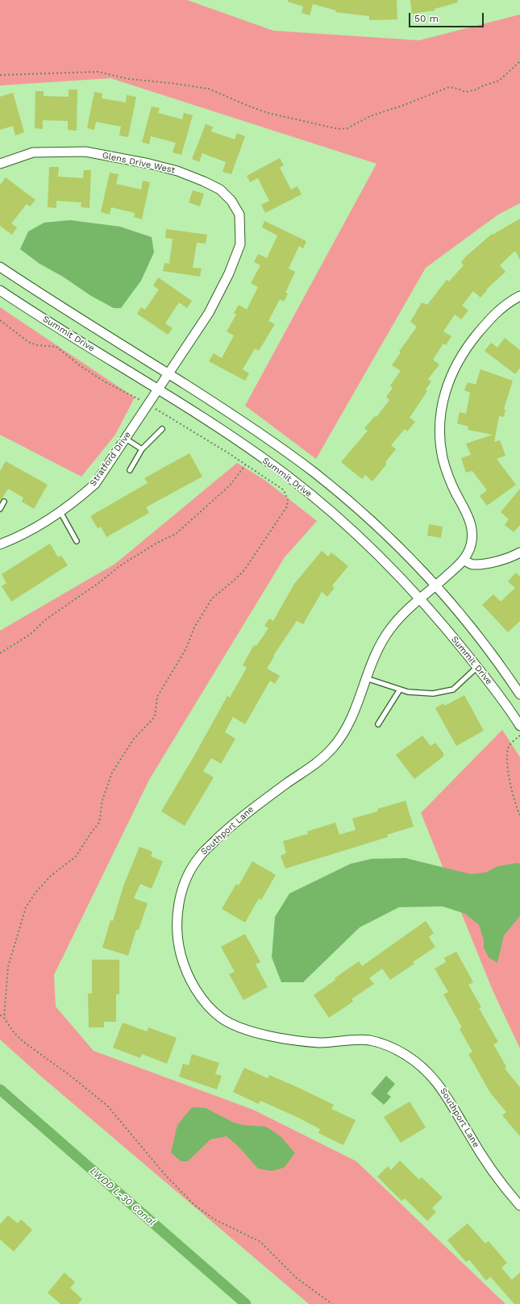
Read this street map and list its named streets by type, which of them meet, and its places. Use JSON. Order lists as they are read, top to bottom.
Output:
{
  "streets": {
    "street": [
      "Glens Drive West",
      "Summit Drive",
      "Stratford Drive",
      "Southport Lane"
    ]
  },
  "crossings": [
    ["Glens Drive West", "Summit Drive"],
    ["Glens Drive West", "Stratford Drive"],
    ["Summit Drive", "Stratford Drive"],
    ["Summit Drive", "Southport Lane"]
  ],
  "water": ["LWDD L-30 Canal"],
  "scale_bar": "50 m"
}
